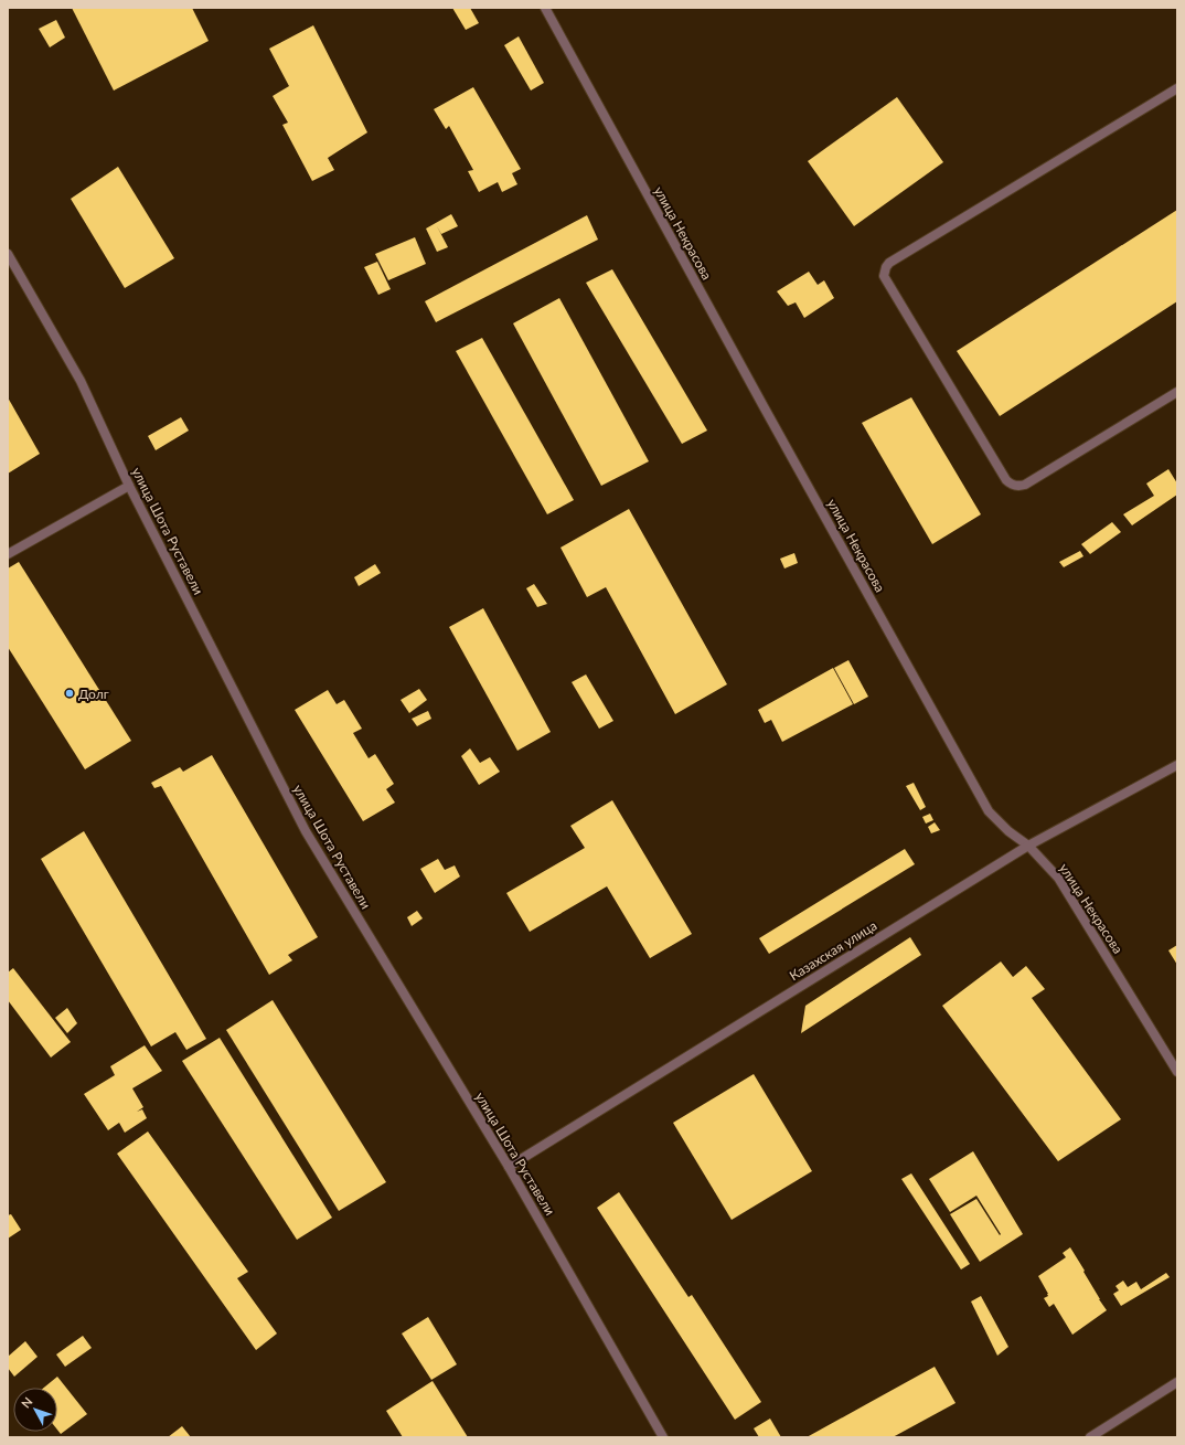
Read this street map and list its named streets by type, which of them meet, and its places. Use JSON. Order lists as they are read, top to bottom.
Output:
{
  "streets": {
    "street": ["улица Некрасова", "улица Шота Руставели", "Казахская улица"]
  },
  "crossings": [
    ["улица Некрасова", "Казахская улица"],
    ["улица Шота Руставели", "Казахская улица"]
  ],
  "places": ["Долг"],
  "north": "top left"
}
